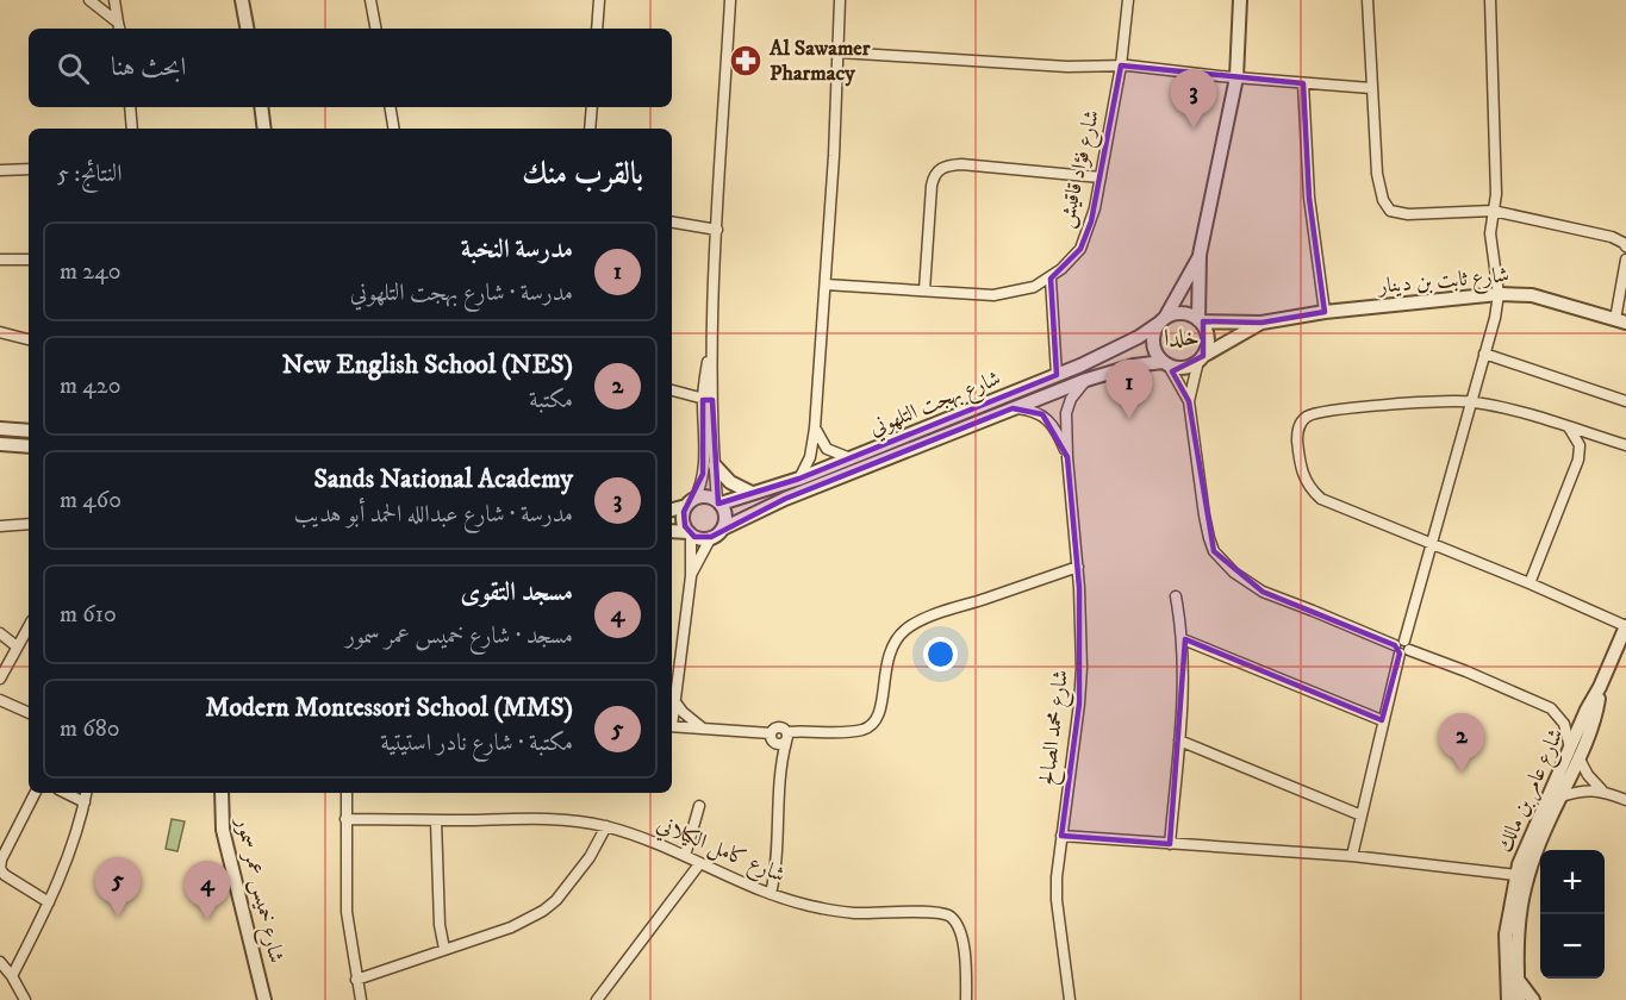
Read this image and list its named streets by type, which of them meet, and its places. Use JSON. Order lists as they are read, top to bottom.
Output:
{
  "streets": {
    "street": [
      "شارع فؤاد قاقيش",
      "شارع ثابت بن دينار",
      "شارع بهجت التلهوني",
      "شارع محمد الصالح",
      "شارع عامر بن مالك",
      "شارع كامل الكيلاني",
      "شارع خميس عمر سمور"
    ]
  },
  "crossings": [
    ["شارع ثابت بن دينار", "شارع بهجت التلهوني"],
    ["شارع بهجت التلهوني", "شارع محمد الصالح"]
  ],
  "districts": ["خلدا"],
  "places": {
    "pharmacy": ["Al Sawamer Pharmacy"]
  },
  "page": {
    "search": "ابحث هنا",
    "pins": [
      "3",
      "1",
      "2",
      "5",
      "4"
    ],
    "heading": ["بالقرب منك", "النتائج: 5"],
    "list": [
      {
        "mark": "1",
        "name": "مدرسة النخبة",
        "note": "مدرسة · شارع بهجت التلهوني",
        "value": "240 m"
      },
      {
        "mark": "2",
        "name": "New English School (NES)",
        "note": "مكتبة",
        "value": "420 m"
      },
      {
        "mark": "3",
        "name": "Sands National Academy",
        "note": "مدرسة · شارع عبدالله الحمد أبو هديب",
        "value": "460 m"
      },
      {
        "mark": "4",
        "name": "مسجد التقوى",
        "note": "مسجد · شارع خميس عمر سمور",
        "value": "610 m"
      },
      {
        "mark": "5",
        "name": "Modern Montessori School (MMS)",
        "note": "مكتبة · شارع نادر استيتية",
        "value": "680 m"
      }
    ],
    "map_buttons": ["+", "−"]
  }
}
